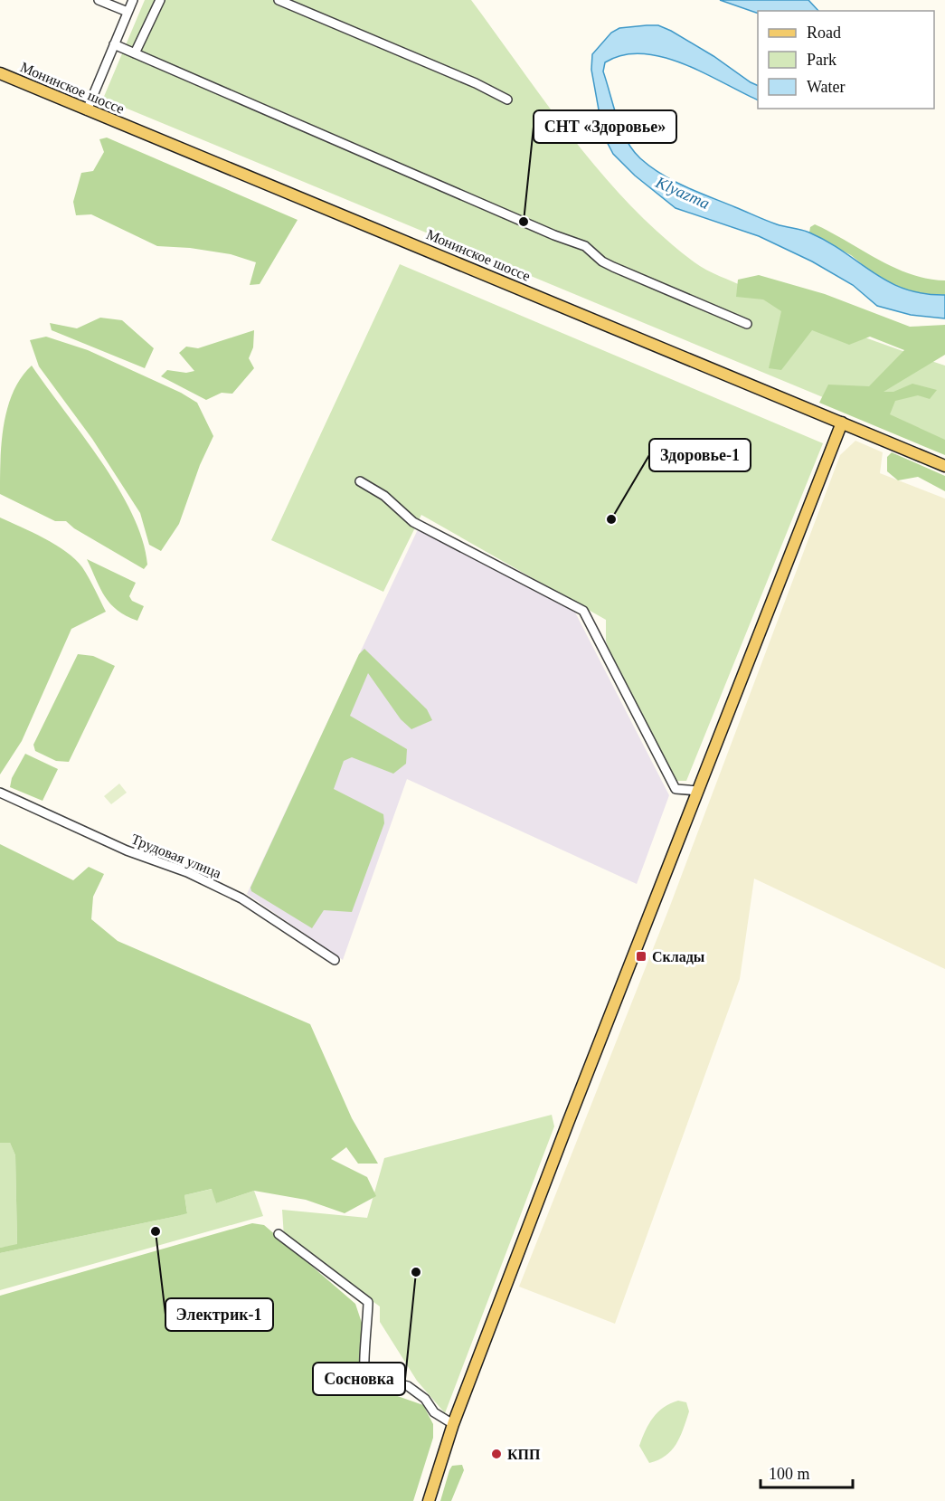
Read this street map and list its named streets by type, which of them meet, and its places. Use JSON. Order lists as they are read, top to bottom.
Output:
{
  "streets": {
    "main road": ["Монинское шоссе"],
    "street": ["Трудовая улица"]
  },
  "water": ["Klyazma"],
  "places": {
    "other": [
      "СНТ «Здоровье»",
      "Здоровье-1",
      "Электрик-1",
      "Сосновка",
      "КПП"
    ],
    "transit": ["Склады"]
  },
  "legend": ["Road", "Park", "Water"],
  "scale_bar": "100 m"
}
